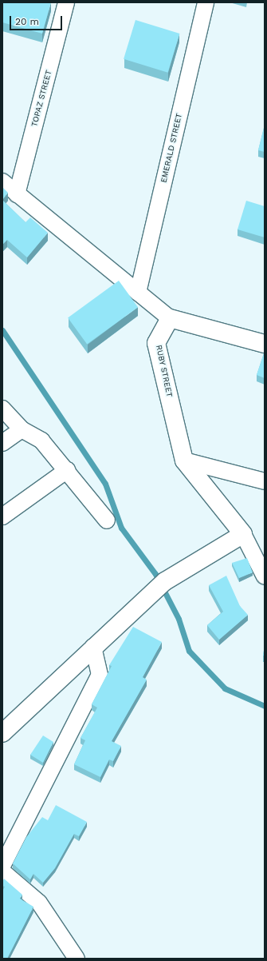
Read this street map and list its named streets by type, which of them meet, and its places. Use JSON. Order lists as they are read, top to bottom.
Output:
{
  "streets": {
    "street": ["TOPAZ STREET", "EMERALD STREET", "RUBY STREET"]
  },
  "scale_bar": "20 m"
}
